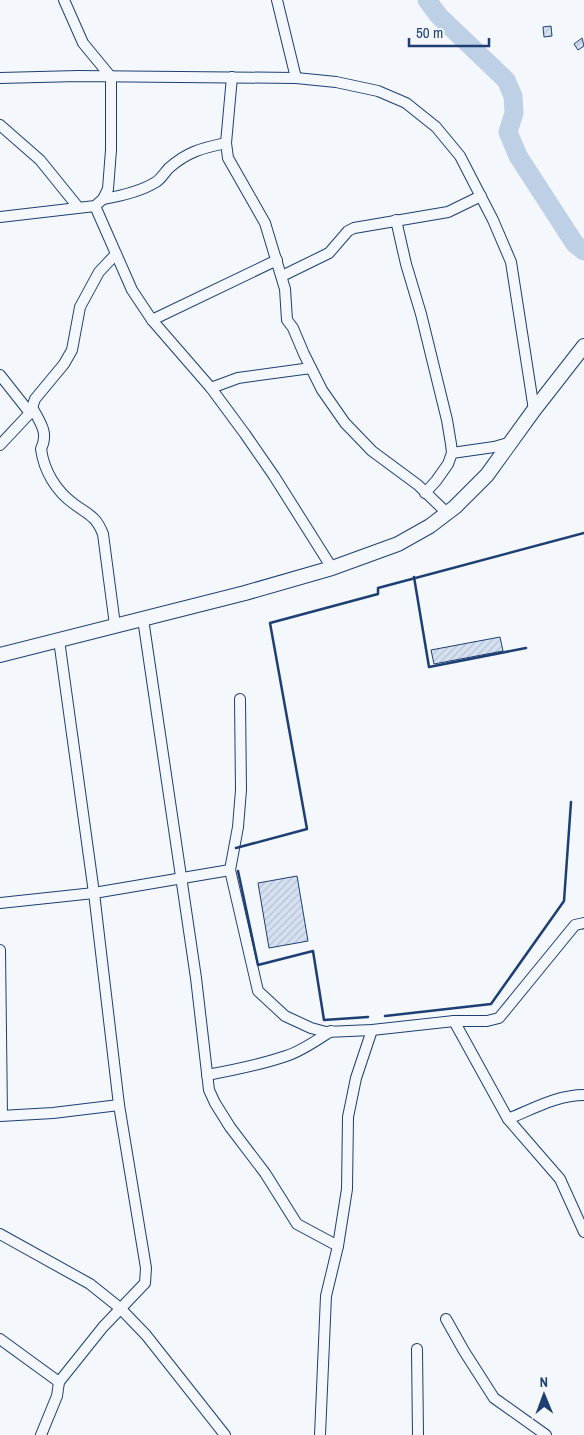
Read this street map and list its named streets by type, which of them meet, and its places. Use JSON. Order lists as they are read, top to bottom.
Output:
{
  "scale_bar": "50 m",
  "north": "top"
}
